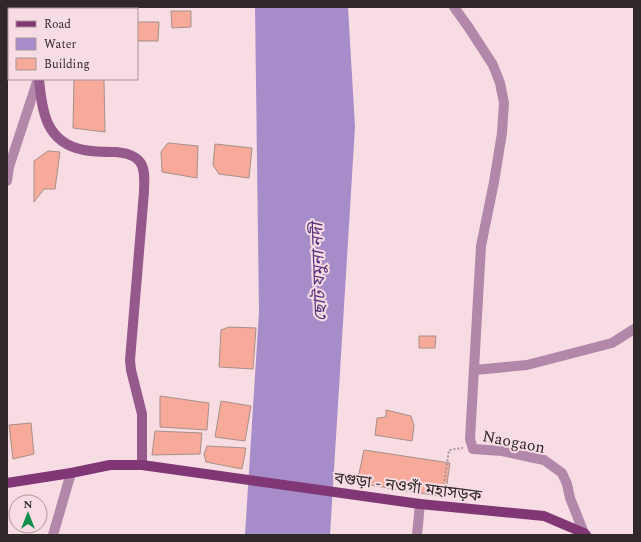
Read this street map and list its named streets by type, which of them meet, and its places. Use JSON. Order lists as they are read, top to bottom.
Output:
{
  "streets": {
    "main road": ["বগুড়া - নওগাঁ মহাসড়ক"],
    "street": ["Naogaon"]
  },
  "crossings": [
    ["Naogaon", "বগুড়া - নওগাঁ মহাসড়ক"]
  ],
  "water": ["ছোট যমুনা নদী"],
  "legend": ["Road", "Water", "Building"],
  "north": "top"
}
